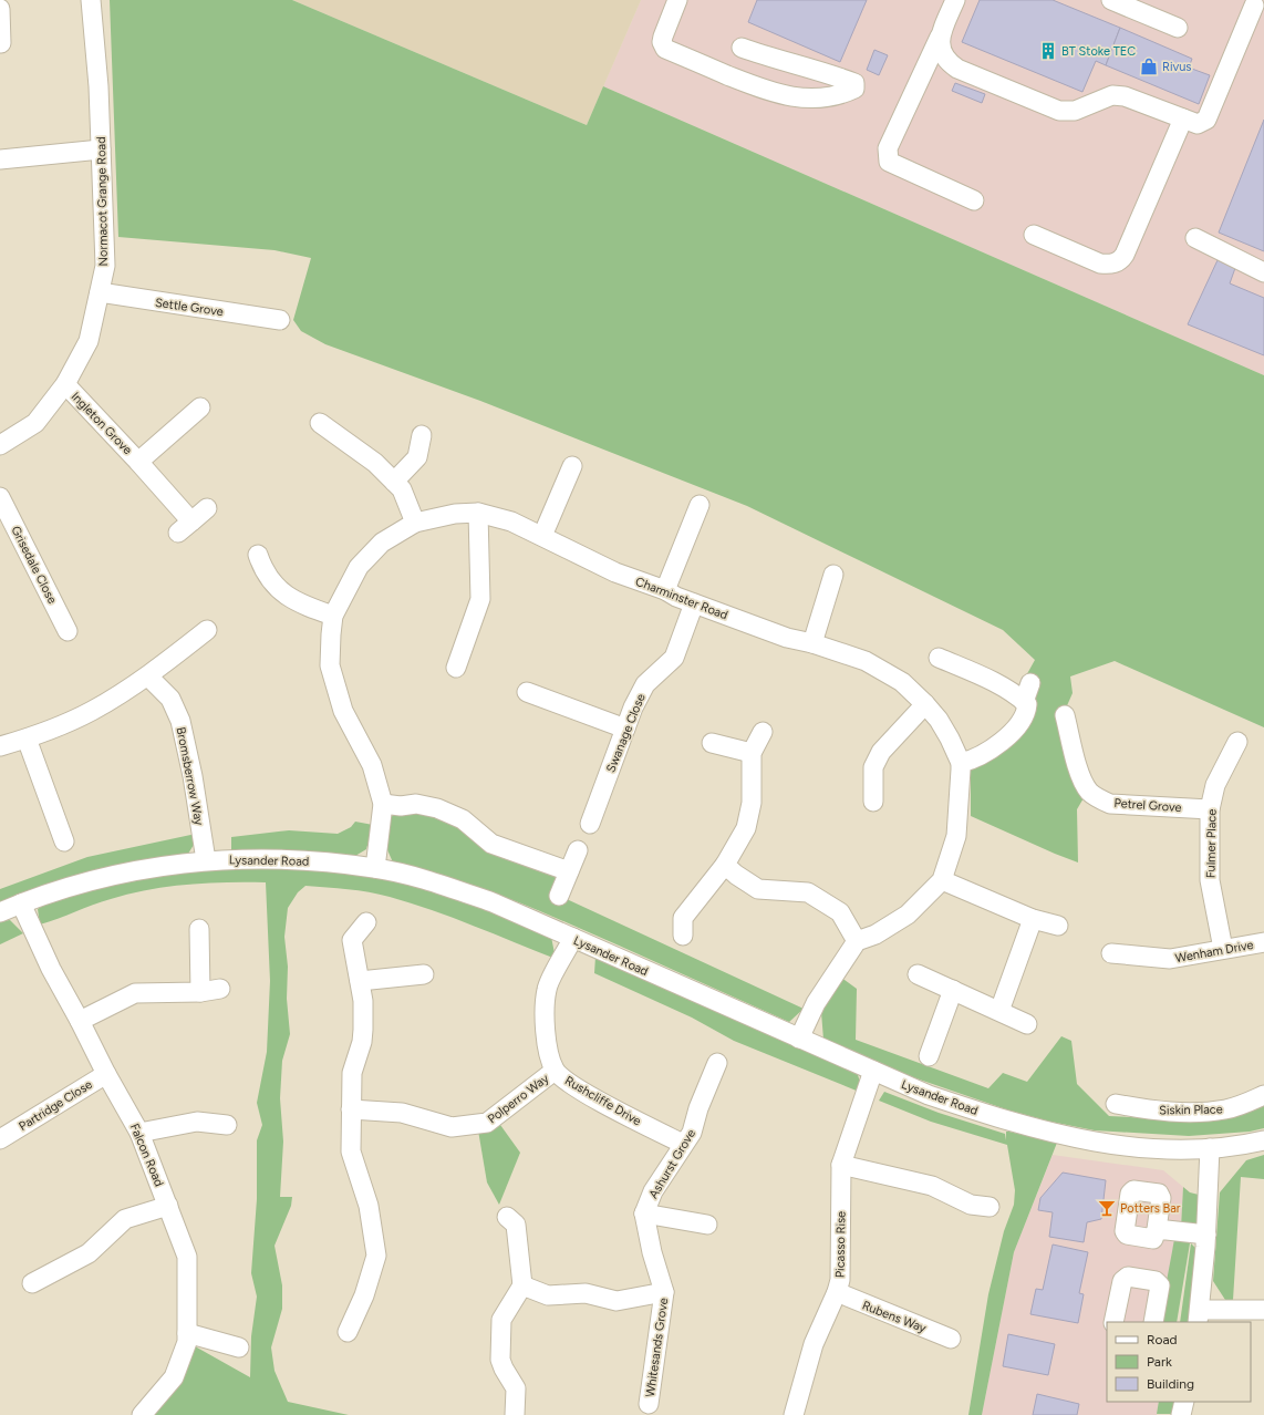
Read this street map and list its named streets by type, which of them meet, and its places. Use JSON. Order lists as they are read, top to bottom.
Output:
{
  "streets": {
    "street": [
      "Normacot Grange Road",
      "Settle Grove",
      "Ingleton Grove",
      "Grisedale Close",
      "Charminster Road",
      "Swanage Close",
      "Bromsberrow Way",
      "Petrel Grove",
      "Fulmer Place",
      "Lysander Road",
      "Wenham Drive",
      "Polperro Way",
      "Rushcliffe Drive",
      "Partridge Close",
      "Siskin Place",
      "Falcon Road",
      "Ashurst Grove",
      "Picasso Rise",
      "Rubens Way",
      "Whitesands Grove"
    ]
  },
  "crossings": [
    ["Normacot Grange Road", "Settle Grove"],
    ["Normacot Grange Road", "Ingleton Grove"],
    ["Charminster Road", "Swanage Close"],
    ["Charminster Road", "Lysander Road"],
    ["Bromsberrow Way", "Lysander Road"],
    ["Petrel Grove", "Fulmer Place"],
    ["Fulmer Place", "Wenham Drive"],
    ["Lysander Road", "Rushcliffe Drive"],
    ["Lysander Road", "Falcon Road"],
    ["Lysander Road", "Picasso Rise"],
    ["Polperro Way", "Rushcliffe Drive"],
    ["Rushcliffe Drive", "Ashurst Grove"],
    ["Partridge Close", "Falcon Road"],
    ["Ashurst Grove", "Whitesands Grove"],
    ["Picasso Rise", "Rubens Way"]
  ],
  "places": {
    "building": ["BT Stoke TEC"],
    "shop": ["Rivus"],
    "bar": ["Potters Bar"]
  },
  "legend": ["Road", "Park", "Building"]
}
